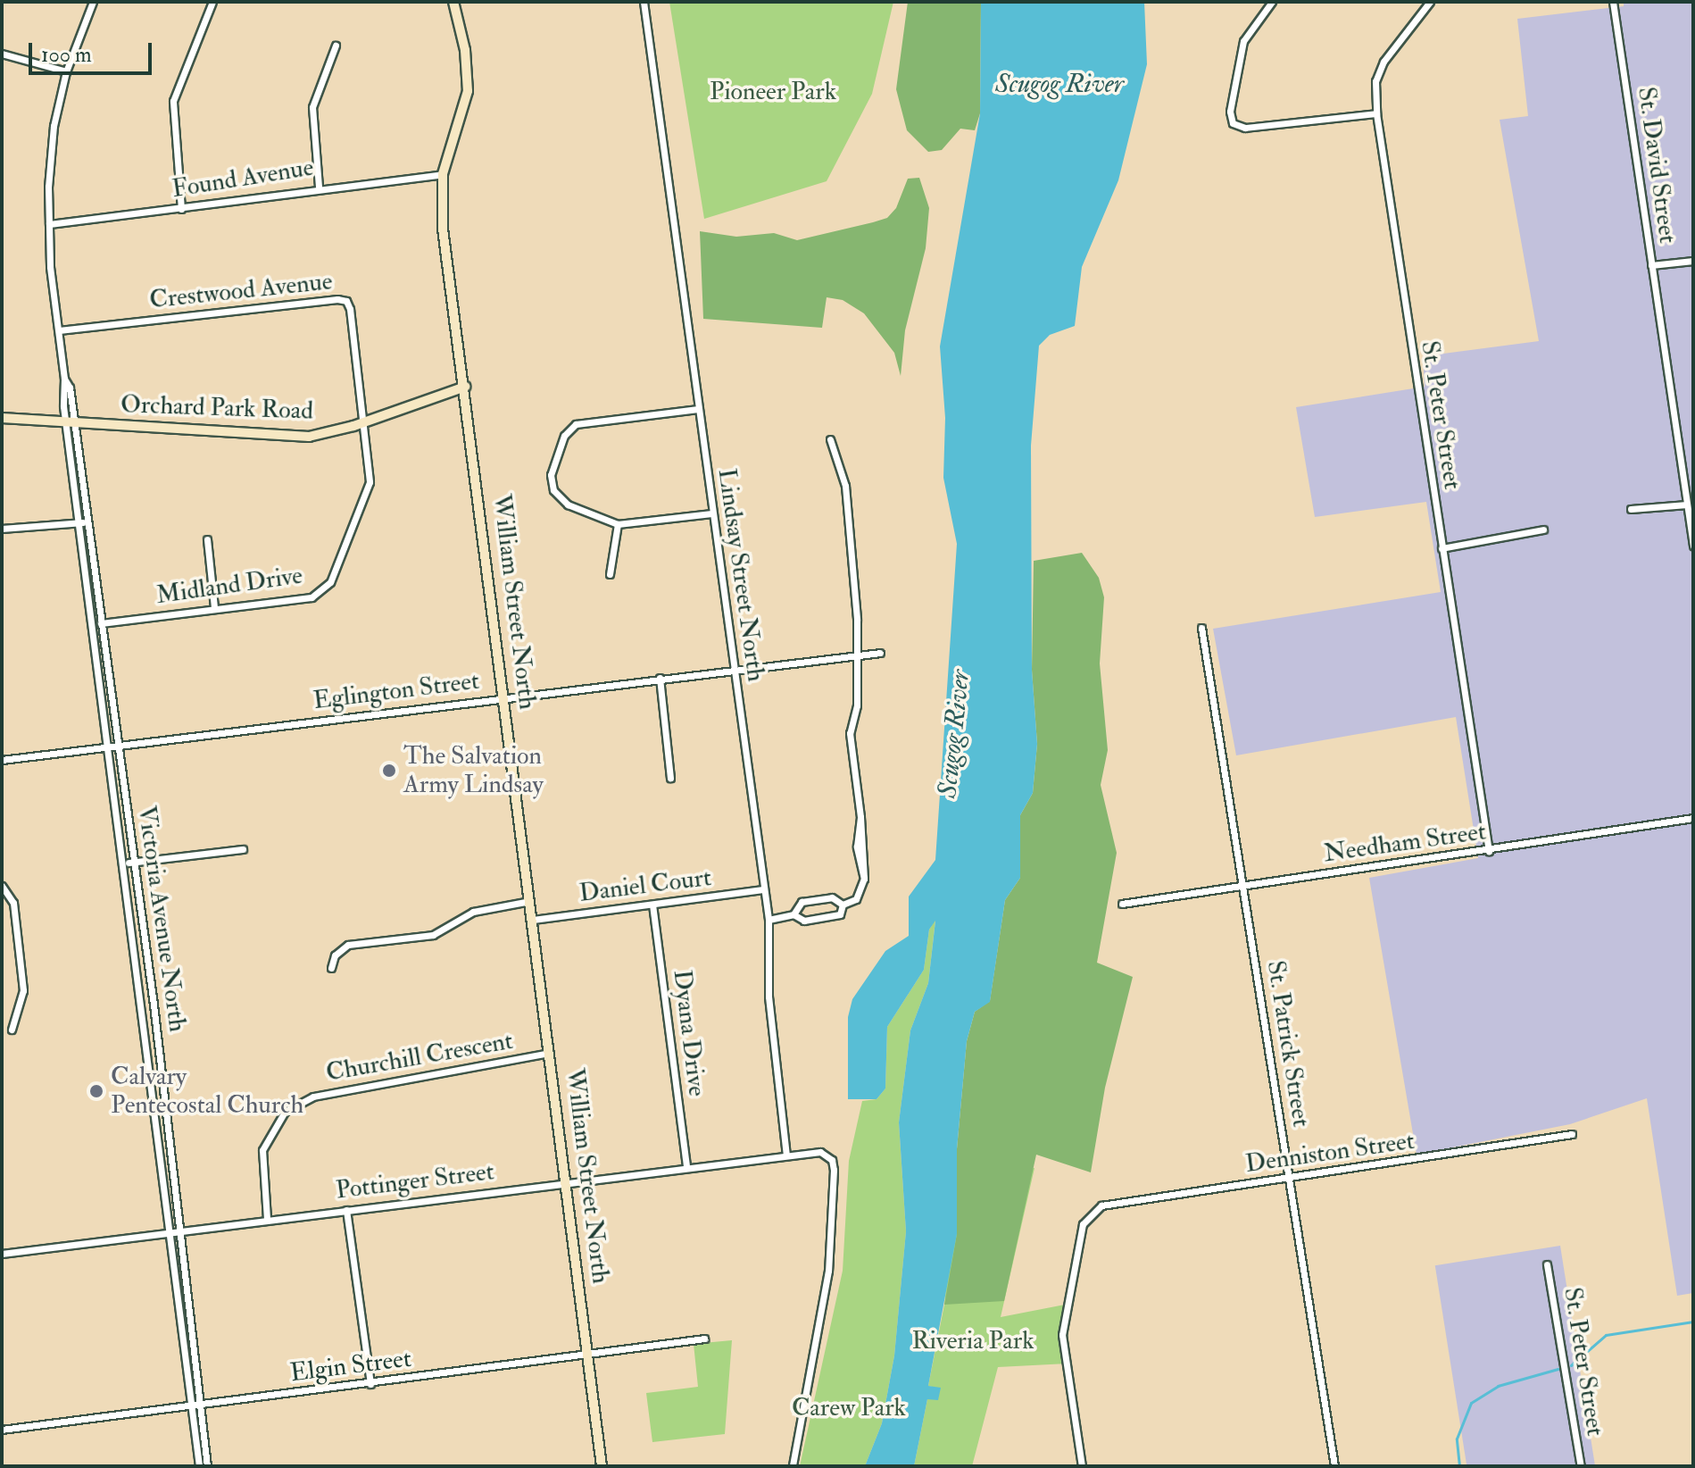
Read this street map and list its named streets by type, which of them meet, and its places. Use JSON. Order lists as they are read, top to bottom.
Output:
{
  "streets": {
    "street": [
      "St. David Street",
      "Found Avenue",
      "Crestwood Avenue",
      "Orchard Park Road",
      "St. Peter Street",
      "Lindsay Street North",
      "Midland Drive",
      "William Street North",
      "Eglington Street",
      "Needham Street",
      "Daniel Court",
      "Victoria Avenue North",
      "Dyana Drive",
      "St. Patrick Street",
      "Churchill Crescent",
      "Denniston Street",
      "Pottinger Street",
      "Elgin Street"
    ]
  },
  "crossings": [
    ["Found Avenue", "William Street North"],
    ["Found Avenue", "Victoria Avenue North"],
    ["Crestwood Avenue", "Orchard Park Road"],
    ["Crestwood Avenue", "Midland Drive"],
    ["Crestwood Avenue", "Victoria Avenue North"],
    ["Orchard Park Road", "Midland Drive"],
    ["Orchard Park Road", "William Street North"],
    ["Orchard Park Road", "Victoria Avenue North"],
    ["St. Peter Street", "Needham Street"],
    ["Lindsay Street North", "Eglington Street"],
    ["Lindsay Street North", "Daniel Court"],
    ["Lindsay Street North", "Pottinger Street"],
    ["Midland Drive", "Victoria Avenue North"],
    ["William Street North", "Eglington Street"],
    ["William Street North", "Daniel Court"],
    ["William Street North", "Churchill Crescent"],
    ["William Street North", "Pottinger Street"],
    ["William Street North", "Elgin Street"],
    ["Eglington Street", "Victoria Avenue North"],
    ["Needham Street", "St. Patrick Street"],
    ["Daniel Court", "Dyana Drive"],
    ["Victoria Avenue North", "Pottinger Street"],
    ["Victoria Avenue North", "Elgin Street"],
    ["Dyana Drive", "Pottinger Street"],
    ["St. Patrick Street", "Denniston Street"],
    ["Churchill Crescent", "Pottinger Street"]
  ],
  "water": ["Scugog River"],
  "parks": ["Pioneer Park", "Riveria Park", "Carew Park"],
  "places": ["The Salvation Army Lindsay", "Calvary Pentecostal Church"],
  "scale_bar": "100 m"
}
